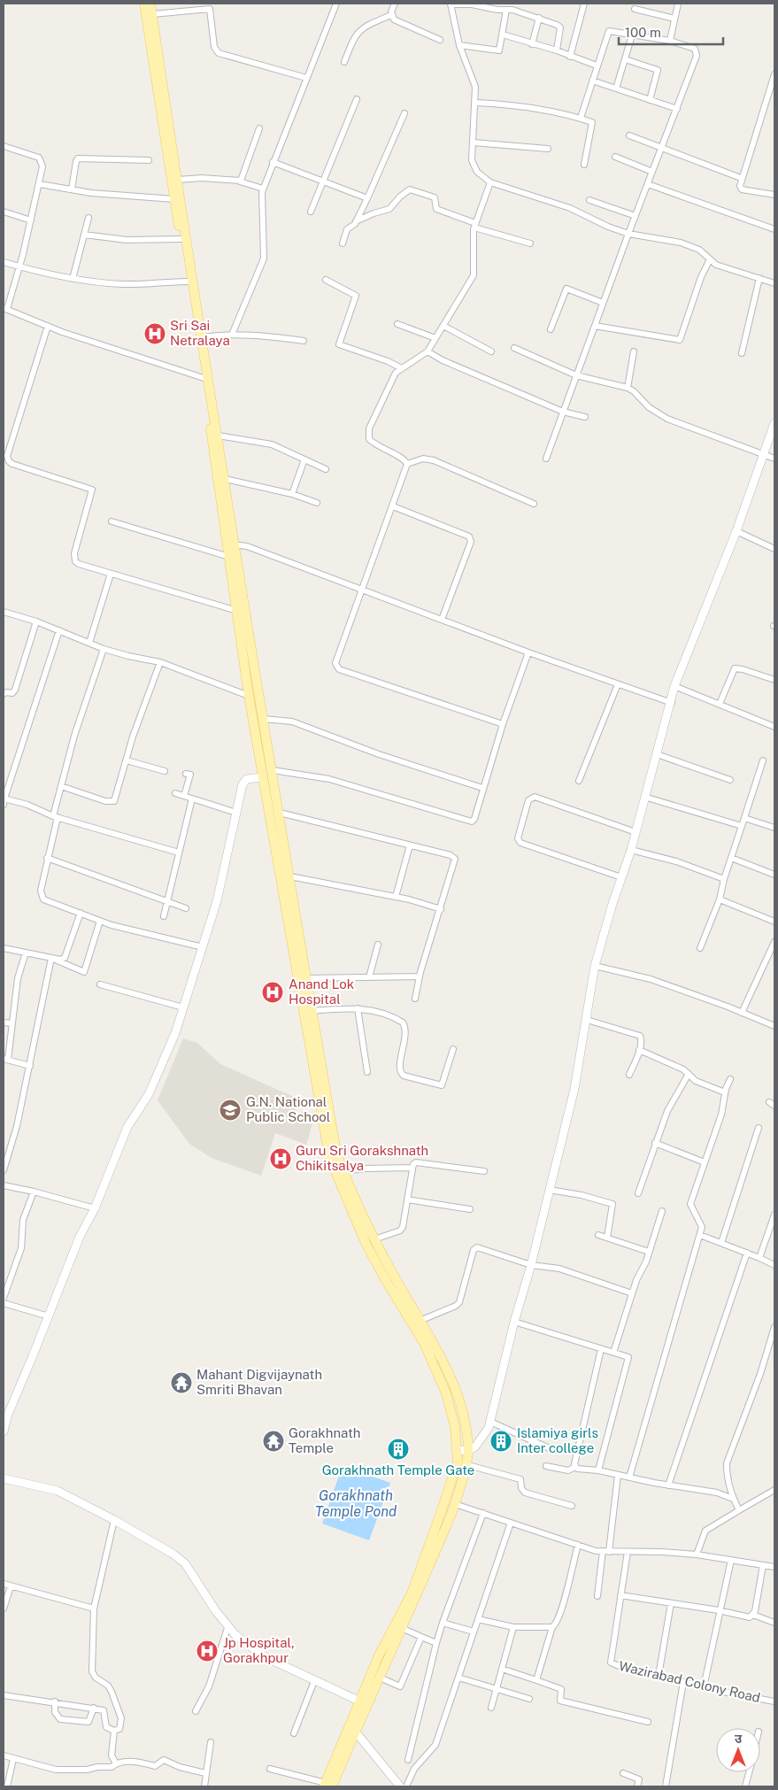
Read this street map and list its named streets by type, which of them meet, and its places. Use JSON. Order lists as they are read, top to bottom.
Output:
{
  "streets": {
    "street": ["Wazirabad Colony Road"]
  },
  "water": ["Gorakhnath Temple Pond"],
  "places": {
    "hospital": [
      "Sri Sai Netralaya",
      "Anand Lok Hospital",
      "Guru Sri Gorakshnath Chikitsalya",
      "Jp Hospital, Gorakhpur"
    ],
    "school or university": ["G.N. National Public School"],
    "temple": ["Mahant Digvijaynath Smriti Bhavan", "Gorakhnath Temple"],
    "building": ["Islamiya girls Inter college", "Gorakhnath Temple Gate"]
  },
  "scale_bar": "100 m",
  "north": "top"
}
